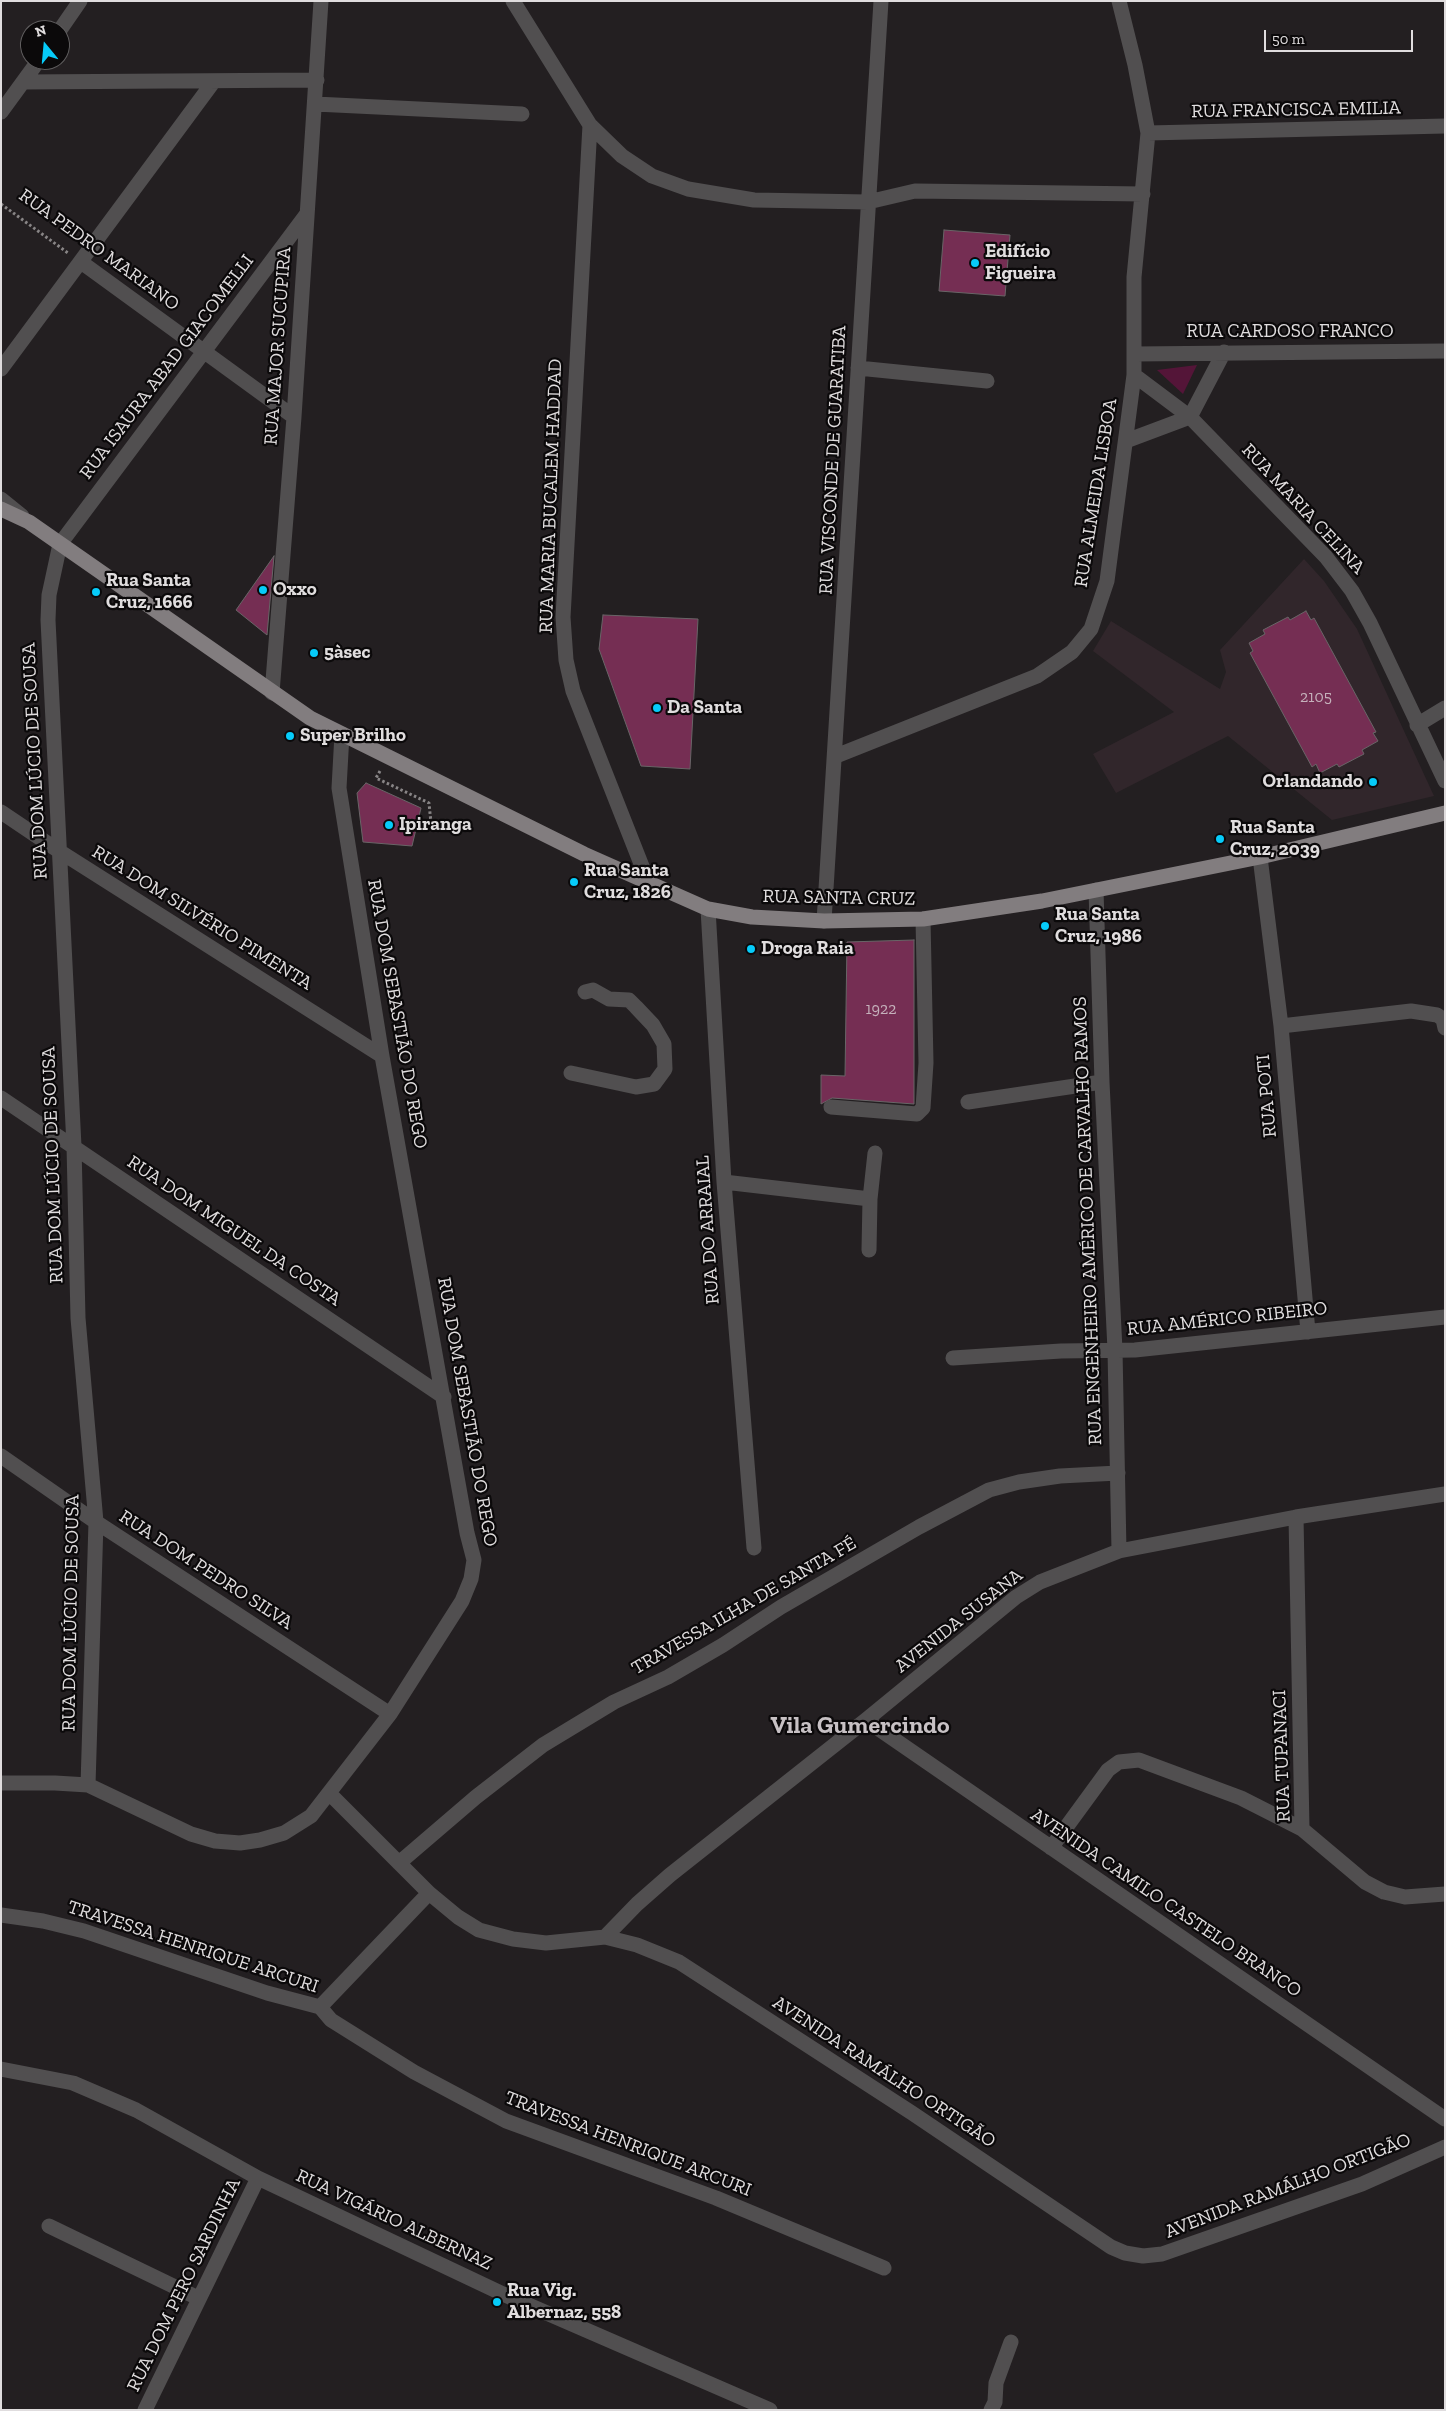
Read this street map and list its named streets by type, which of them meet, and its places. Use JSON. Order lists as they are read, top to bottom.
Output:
{
  "streets": {
    "main road": ["RUA SANTA CRUZ"],
    "street": [
      "RUA FRANCISCA EMILIA",
      "RUA PEDRO MARIANO",
      "RUA CARDOSO FRANCO",
      "RUA MAJOR SUCUPIRA",
      "RUA ISAURA ABAD GIACOMELLI",
      "RUA VISCONDE DE GUARATIBA",
      "RUA ALMEIDA LISBOA",
      "RUA MARIA BUCALEM HADDAD",
      "RUA MARIA CELINA",
      "RUA DOM LÚCIO DE SOUSA",
      "RUA DOM SILVÉRIO PIMENTA",
      "RUA DOM SEBASTIÃO DO REGO",
      "RUA POTI",
      "RUA ENGENHEIRO AMÉRICO DE CARVALHO RAMOS",
      "RUA DO ARRAIAL",
      "RUA DOM MIGUEL DA COSTA",
      "RUA AMÉRICO RIBEIRO",
      "RUA DOM PEDRO SILVA",
      "TRAVESSA ILHA DE SANTA FÉ",
      "AVENIDA SUSANA",
      "RUA TUPANACI",
      "AVENIDA CAMILO CASTELO BRANCO",
      "TRAVESSA HENRIQUE ARCURI",
      "AVENIDA RAMÁLHO ORTIGÃO",
      "RUA VIGÁRIO ALBERNAZ",
      "RUA DOM PERO SARDINHA"
    ]
  },
  "crossings": [
    ["RUA FRANCISCA EMILIA", "RUA ALMEIDA LISBOA"],
    ["RUA PEDRO MARIANO", "RUA MAJOR SUCUPIRA"],
    ["RUA PEDRO MARIANO", "RUA ISAURA ABAD GIACOMELLI"],
    ["RUA CARDOSO FRANCO", "RUA ALMEIDA LISBOA"],
    ["RUA MAJOR SUCUPIRA", "RUA ISAURA ABAD GIACOMELLI"],
    ["RUA MAJOR SUCUPIRA", "RUA SANTA CRUZ"],
    ["RUA ISAURA ABAD GIACOMELLI", "RUA DOM LÚCIO DE SOUSA"],
    ["RUA ISAURA ABAD GIACOMELLI", "RUA SANTA CRUZ"],
    ["RUA VISCONDE DE GUARATIBA", "RUA ALMEIDA LISBOA"],
    ["RUA VISCONDE DE GUARATIBA", "RUA SANTA CRUZ"],
    ["RUA ALMEIDA LISBOA", "RUA MARIA CELINA"],
    ["RUA MARIA BUCALEM HADDAD", "RUA SANTA CRUZ"],
    ["RUA DOM LÚCIO DE SOUSA", "RUA SANTA CRUZ"],
    ["RUA DOM LÚCIO DE SOUSA", "RUA DOM SILVÉRIO PIMENTA"],
    ["RUA DOM LÚCIO DE SOUSA", "RUA DOM SEBASTIÃO DO REGO"],
    ["RUA DOM LÚCIO DE SOUSA", "RUA DOM MIGUEL DA COSTA"],
    ["RUA DOM LÚCIO DE SOUSA", "RUA DOM PEDRO SILVA"],
    ["RUA SANTA CRUZ", "RUA DOM SEBASTIÃO DO REGO"],
    ["RUA SANTA CRUZ", "RUA POTI"],
    ["RUA SANTA CRUZ", "RUA ENGENHEIRO AMÉRICO DE CARVALHO RAMOS"],
    ["RUA SANTA CRUZ", "RUA DO ARRAIAL"],
    ["RUA DOM SILVÉRIO PIMENTA", "RUA DOM SEBASTIÃO DO REGO"],
    ["RUA DOM SEBASTIÃO DO REGO", "RUA DOM MIGUEL DA COSTA"],
    ["RUA DOM SEBASTIÃO DO REGO", "RUA DOM PEDRO SILVA"],
    ["RUA DOM SEBASTIÃO DO REGO", "AVENIDA RAMÁLHO ORTIGÃO"],
    ["RUA POTI", "RUA AMÉRICO RIBEIRO"],
    ["RUA ENGENHEIRO AMÉRICO DE CARVALHO RAMOS", "RUA AMÉRICO RIBEIRO"],
    ["RUA ENGENHEIRO AMÉRICO DE CARVALHO RAMOS", "TRAVESSA ILHA DE SANTA FÉ"],
    ["RUA ENGENHEIRO AMÉRICO DE CARVALHO RAMOS", "AVENIDA SUSANA"],
    ["TRAVESSA ILHA DE SANTA FÉ", "AVENIDA RAMÁLHO ORTIGÃO"],
    ["AVENIDA SUSANA", "RUA TUPANACI"],
    ["AVENIDA SUSANA", "AVENIDA CAMILO CASTELO BRANCO"],
    ["AVENIDA SUSANA", "AVENIDA RAMÁLHO ORTIGÃO"],
    ["RUA VIGÁRIO ALBERNAZ", "RUA DOM PERO SARDINHA"]
  ],
  "districts": ["Vila Gumercindo"],
  "places": [
    "Edifício Figueira",
    "Oxxo",
    "Rua Santa Cruz, 1666",
    "5àsec",
    "Da Santa",
    "Super Brilho",
    "Orlandando",
    "Ipiranga",
    "Rua Santa Cruz, 2039",
    "Rua Santa Cruz, 1826",
    "Rua Santa Cruz, 1986",
    "Droga Raia",
    "Rua Vig. Albernaz, 558"
  ],
  "house_numbers": ["2105", "1922"],
  "scale_bar": "50 m",
  "north": "top"
}
